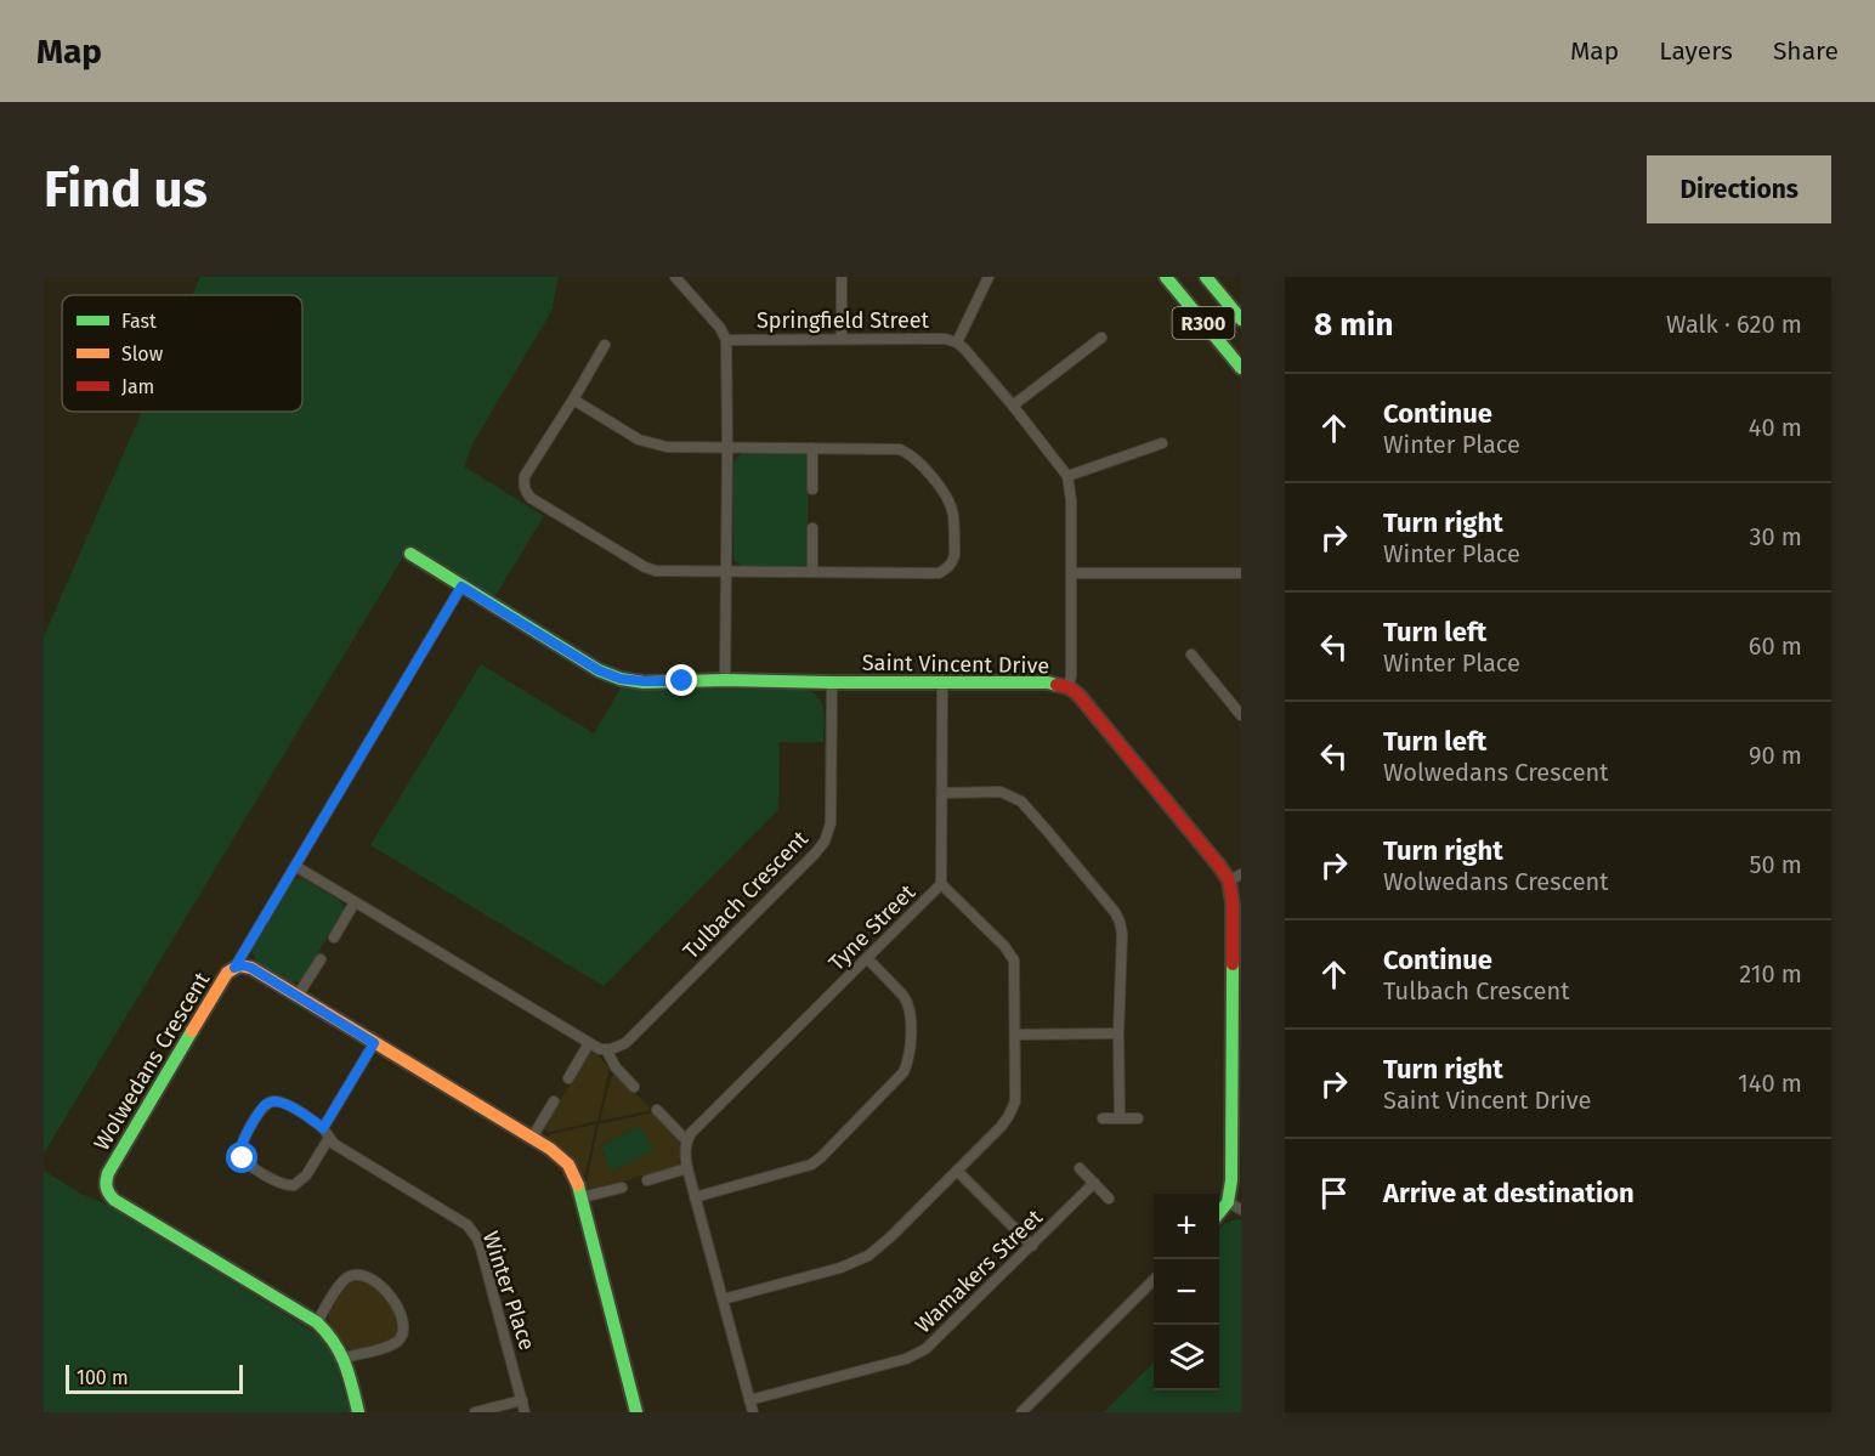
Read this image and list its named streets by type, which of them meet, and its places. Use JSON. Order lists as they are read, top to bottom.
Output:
{
  "streets": {
    "main road": ["R300", "Saint Vincent Drive", "Wolwedans Crescent"],
    "street": [
      "Springfield Street",
      "Tulbach Crescent",
      "Tyne Street",
      "Wamakers Street",
      "Winter Place"
    ]
  },
  "crossings": [
    ["Springfield Street", "Saint Vincent Drive"],
    ["Saint Vincent Drive", "Tulbach Crescent"],
    ["Saint Vincent Drive", "Tyne Street"]
  ],
  "legend": ["Fast", "Slow", "Jam"],
  "scale_bar": "100 m",
  "page": {
    "header": "Map",
    "nav": ["Map", "Layers", "Share"],
    "buttons": "Directions",
    "title": "Find us",
    "heading": ["8 min", "Walk · 620 m"],
    "list": [
      ["Continue", "Winter Place", "40 m"],
      ["Turn right", "Winter Place", "30 m"],
      ["Turn left", "Winter Place", "60 m"],
      ["Turn left", "Wolwedans Crescent", "90 m"],
      ["Turn right", "Wolwedans Crescent", "50 m"],
      ["Continue", "Tulbach Crescent", "210 m"],
      ["Turn right", "Saint Vincent Drive", "140 m"],
      "Arrive at destination"
    ],
    "map_buttons": ["+", "−"],
    "scale": "100 m"
  }
}
